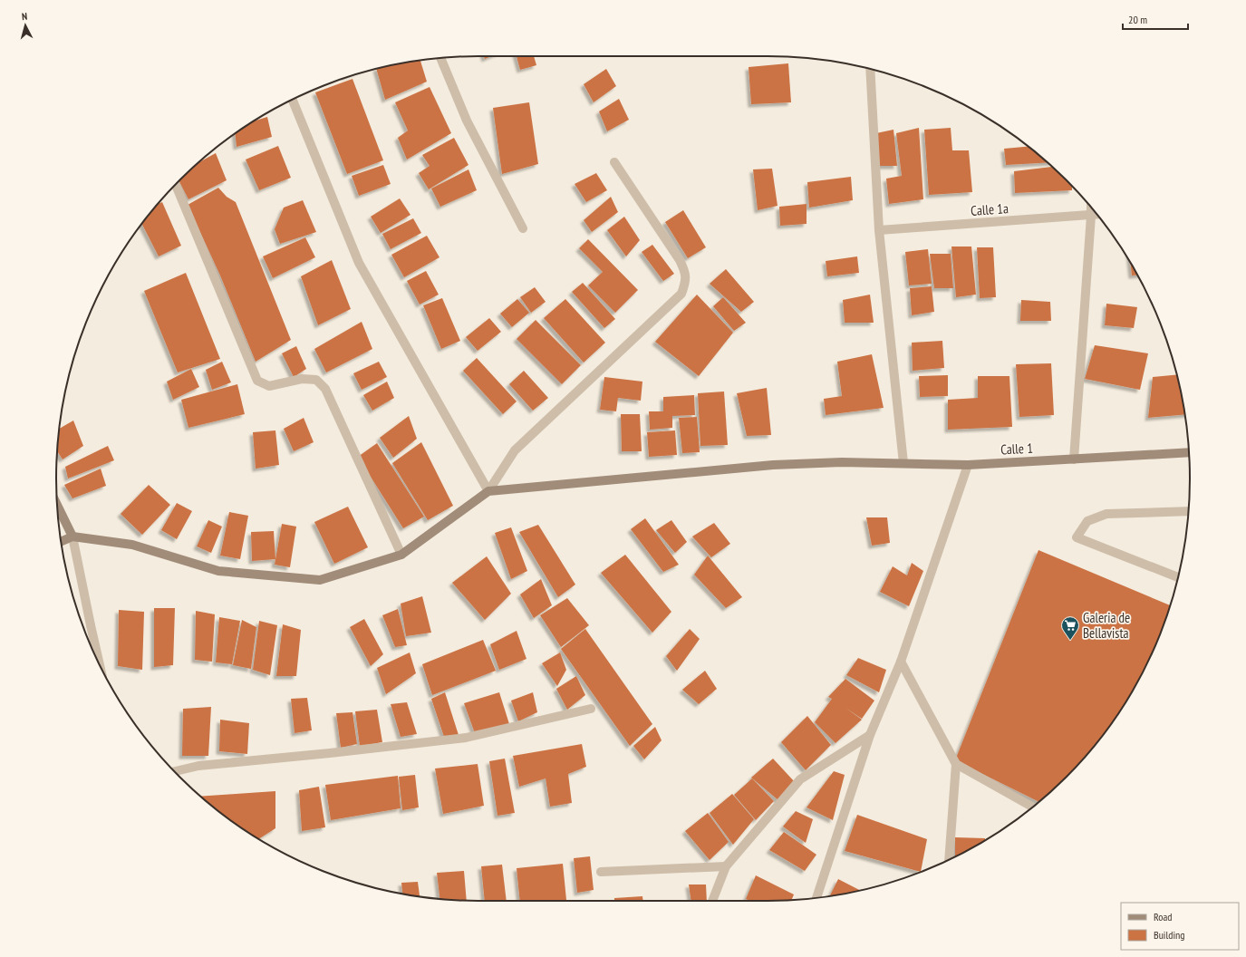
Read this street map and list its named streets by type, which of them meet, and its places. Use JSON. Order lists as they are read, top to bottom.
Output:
{
  "streets": {
    "main road": ["Calle 1"],
    "street": ["Calle 1a"]
  },
  "places": {
    "supermarket": ["Galeria de Bellavista"]
  },
  "legend": ["Road", "Building"],
  "scale_bar": "20 m",
  "north": "top"
}
